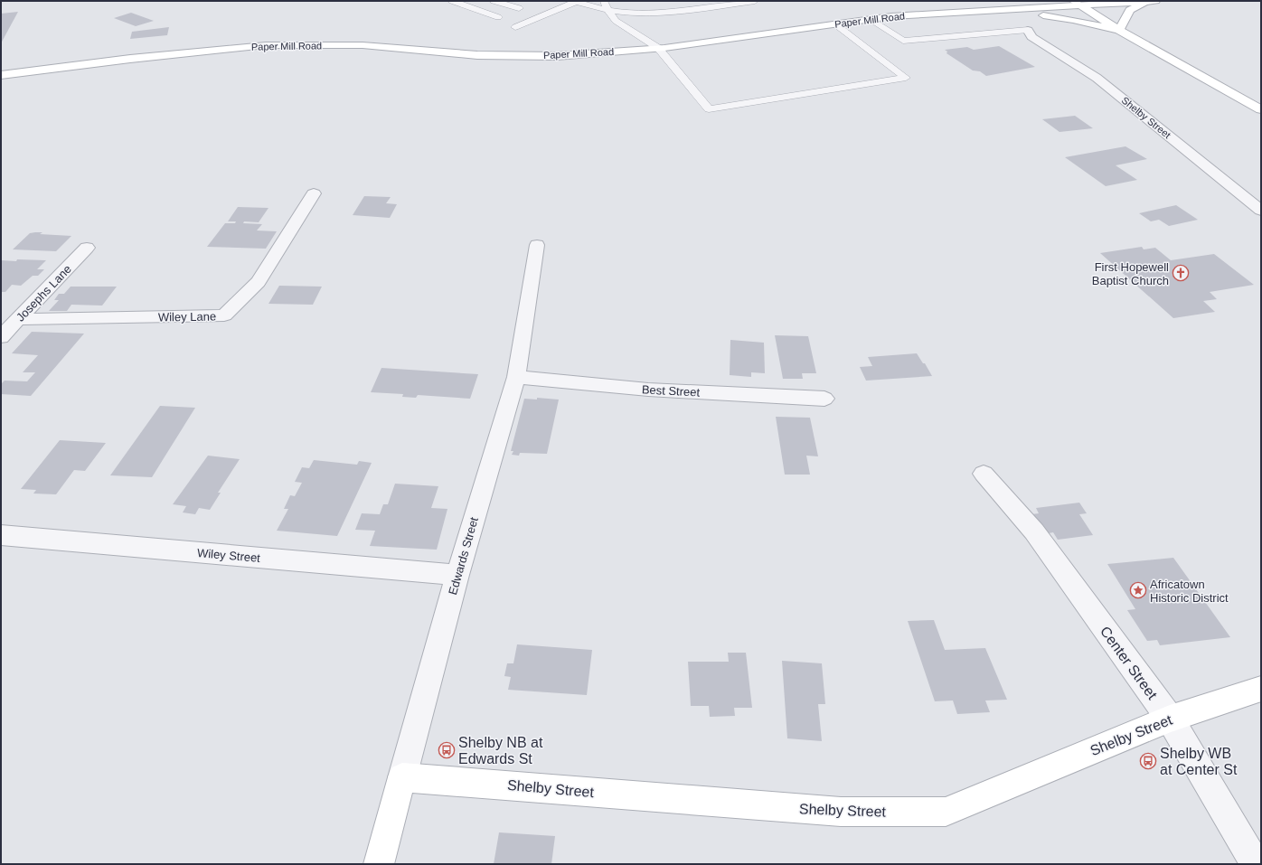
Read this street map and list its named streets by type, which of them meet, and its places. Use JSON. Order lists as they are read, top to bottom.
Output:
{
  "streets": {
    "street": [
      "Paper Mill Road",
      "Shelby Street",
      "Josephs Lane",
      "Wiley Lane",
      "Best Street",
      "Wiley Street",
      "Edwards Street",
      "Center Street"
    ]
  },
  "crossings": [
    ["Shelby Street", "Edwards Street"],
    ["Shelby Street", "Center Street"],
    ["Josephs Lane", "Wiley Lane"],
    ["Best Street", "Edwards Street"],
    ["Wiley Street", "Edwards Street"]
  ],
  "places": {
    "church": ["First Hopewell Baptist Church"],
    "place": ["Africatown Historic District"],
    "bus stop": ["Shelby NB at Edwards St", "Shelby WB at Center St"]
  }
}
